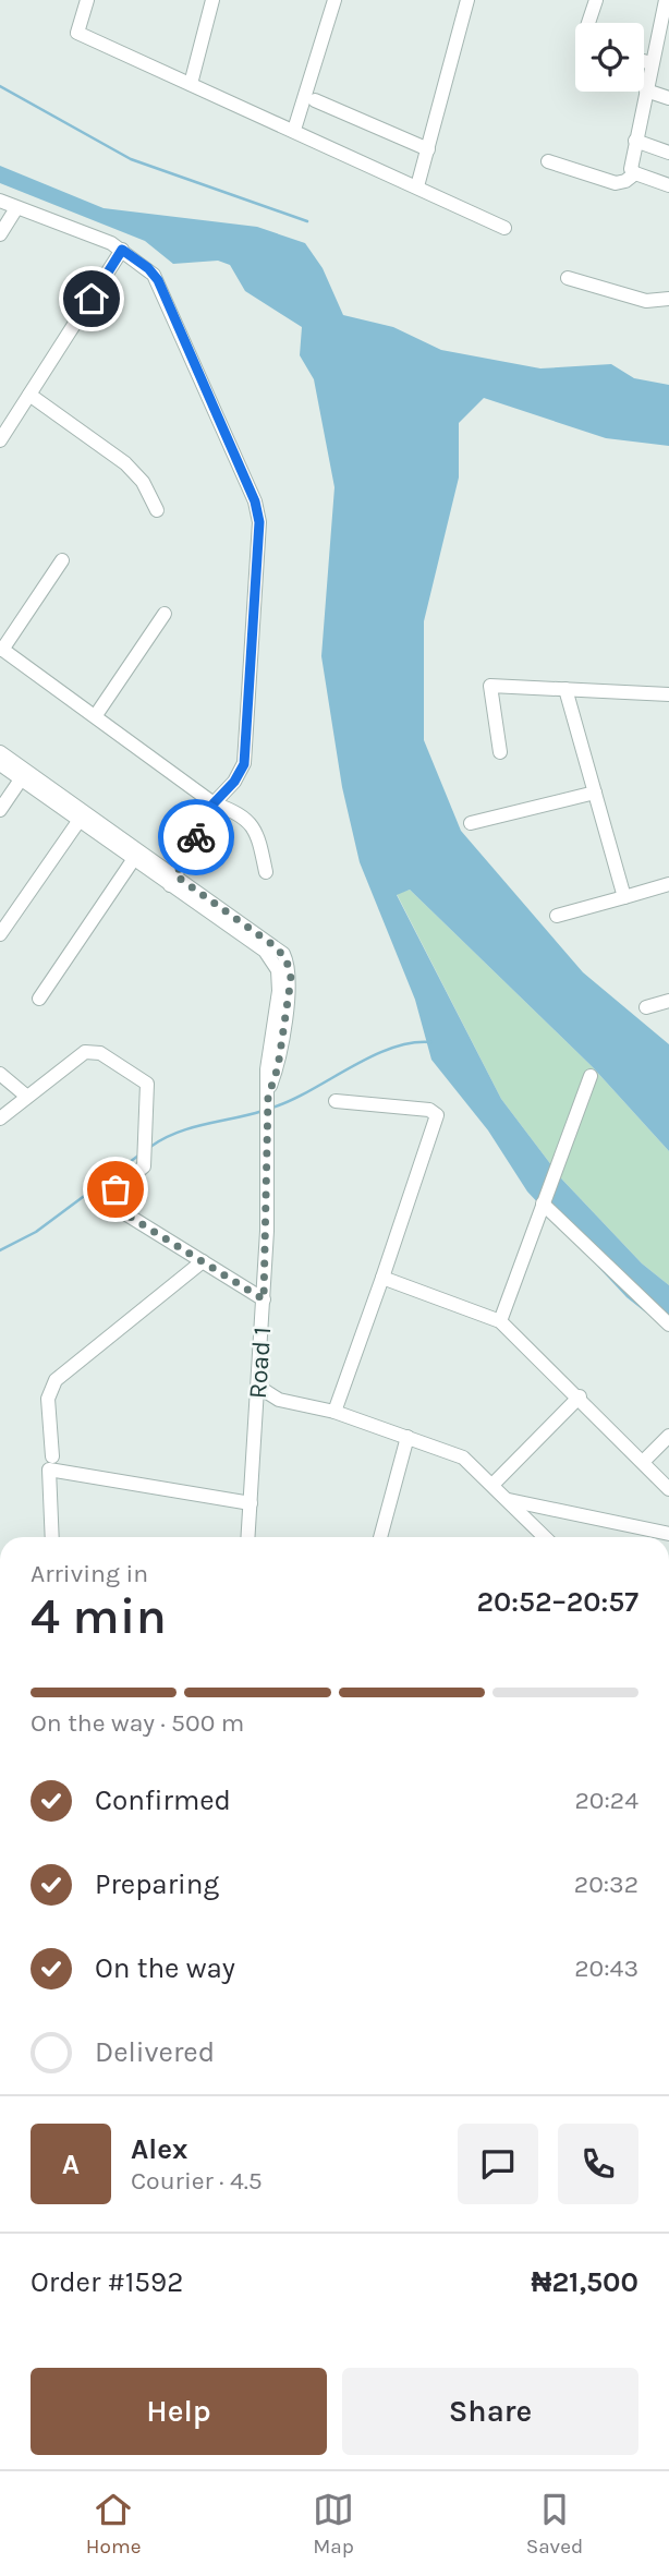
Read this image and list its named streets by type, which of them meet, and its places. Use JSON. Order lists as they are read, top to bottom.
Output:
{
  "streets": {
    "street": ["Road 1"]
  },
  "page": {
    "heading": ["4 min", "Arriving in", "20:52–20:57"],
    "panel": [
      "Alex",
      "Courier · 4.5",
      "Order #1592",
      "₦21,500"
    ],
    "bar": "On the way · 500 m",
    "list": [
      ["Confirmed", "20:24"],
      ["Preparing", "20:32"],
      ["On the way", "20:43"],
      "Delivered"
    ],
    "round": "A",
    "buttons": ["Help", "Share"],
    "tabs": ["Home", "Map", "Saved"]
  }
}
